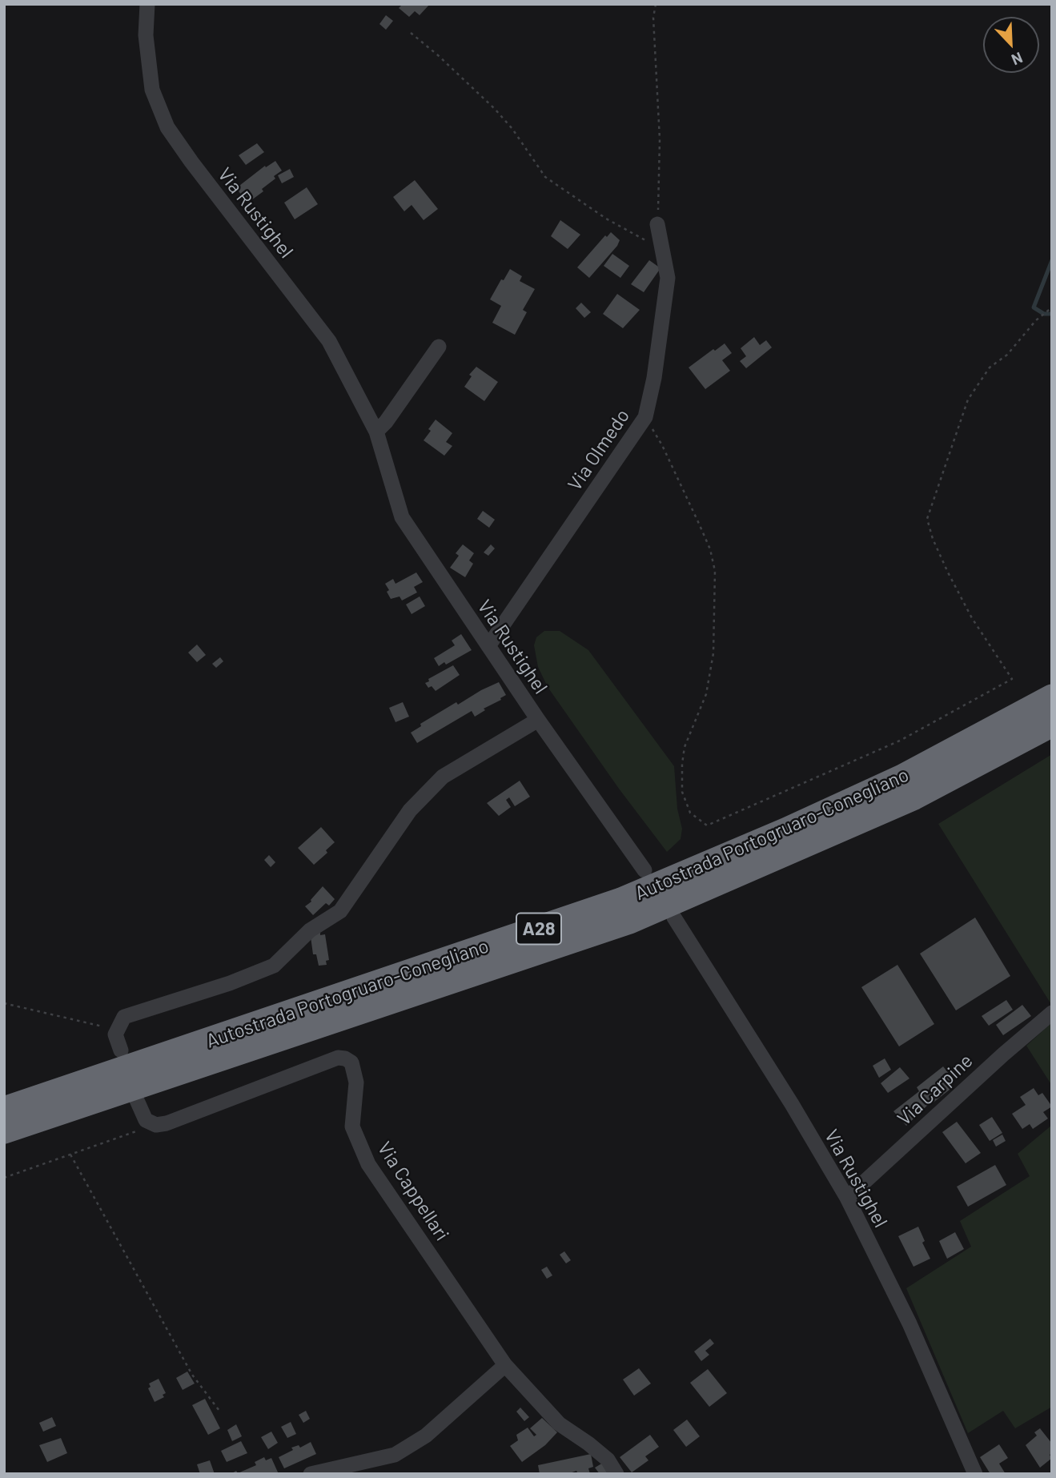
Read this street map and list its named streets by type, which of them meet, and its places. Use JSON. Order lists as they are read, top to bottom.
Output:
{
  "streets": {
    "highway": ["Autostrada Portogruaro-Conegliano", "A28"],
    "street": [
      "Via Rustighel",
      "Via Olmedo",
      "Via Carpine",
      "Via Cappellari"
    ]
  },
  "crossings": [
    ["Via Rustighel", "Via Olmedo"],
    ["Via Rustighel", "Via Carpine"]
  ],
  "north": "bottom right"
}
